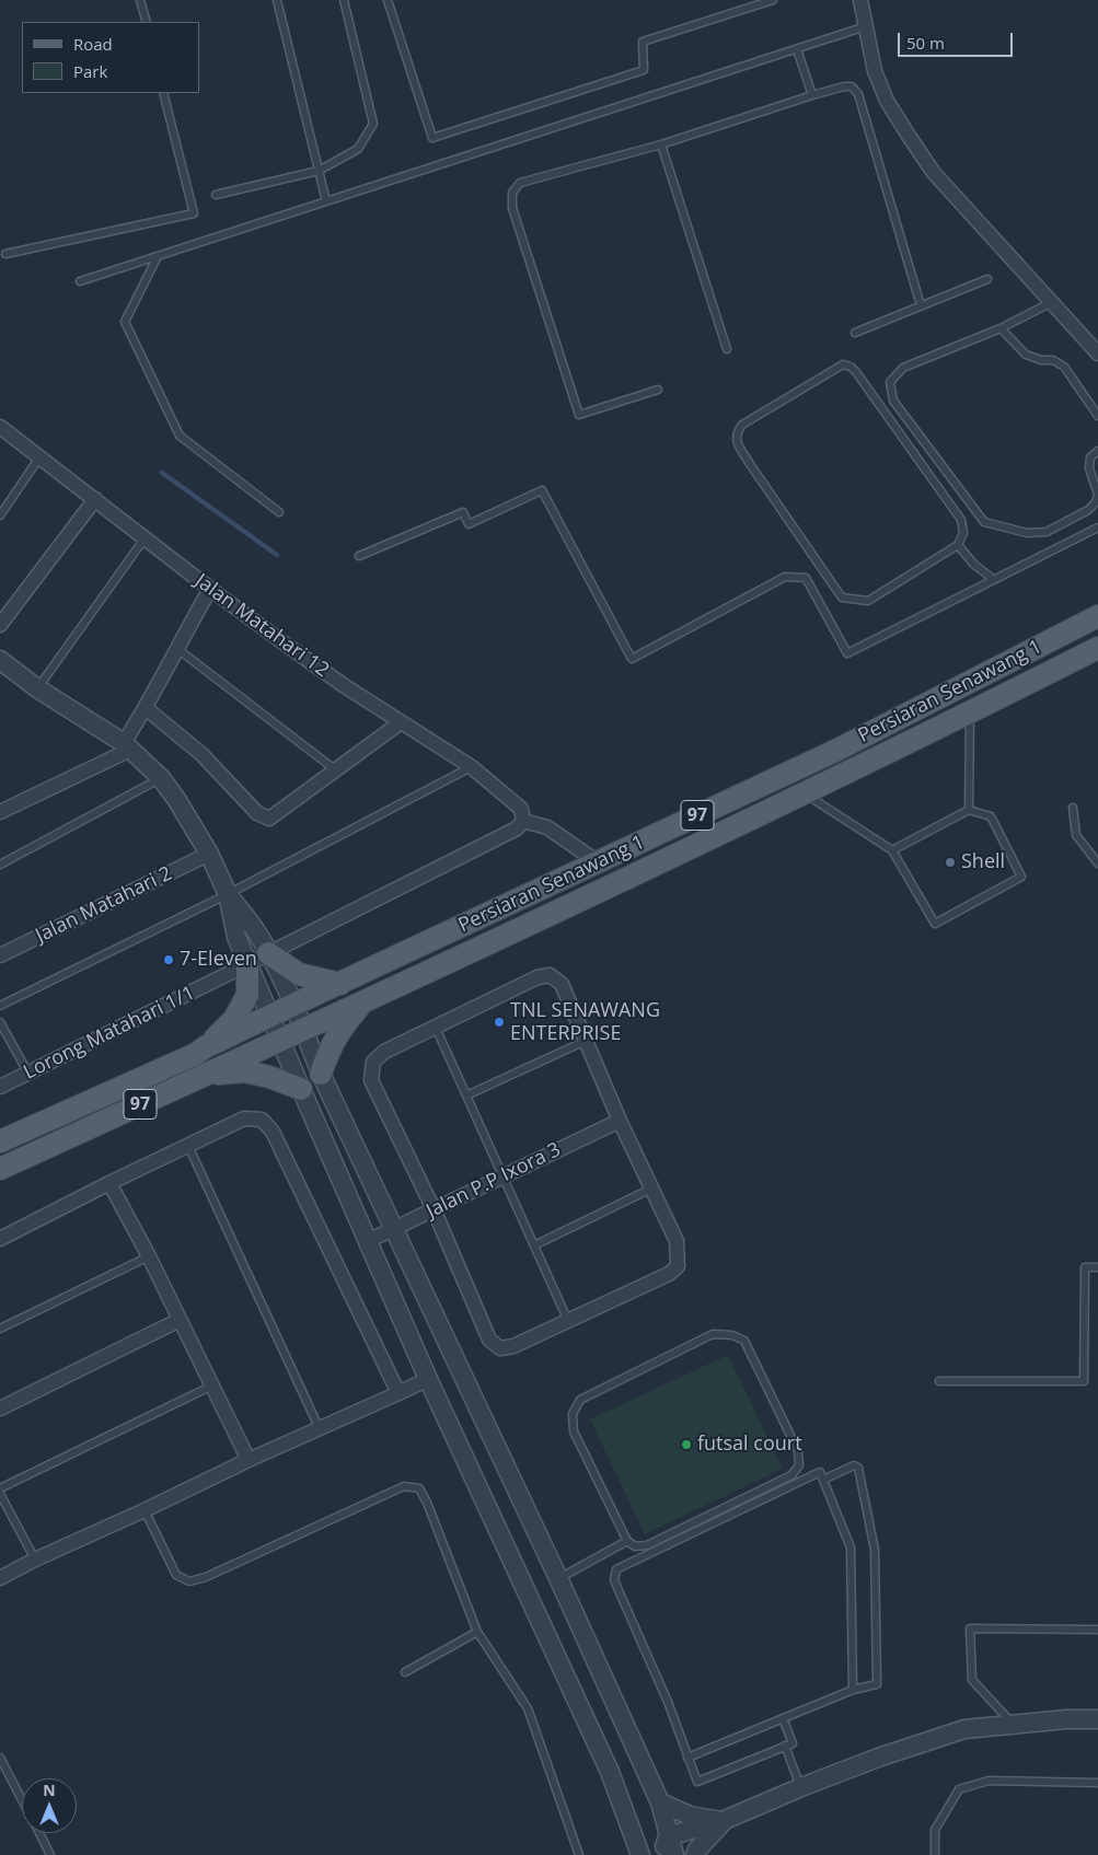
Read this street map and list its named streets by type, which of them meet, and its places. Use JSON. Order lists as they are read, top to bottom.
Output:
{
  "streets": {
    "main road": ["Persiaran Senawang 1", "97"],
    "street": [
      "Jalan Matahari 12",
      "Jalan Matahari 2",
      "Lorong Matahari 1/1",
      "Jalan P.P Ixora 3"
    ]
  },
  "crossings": [
    ["Jalan Matahari 12", "Lorong Matahari 1/1"]
  ],
  "places": [
    "Shell",
    "7-Eleven",
    "TNL SENAWANG ENTERPRISE",
    "futsal court"
  ],
  "legend": ["Road", "Park"],
  "scale_bar": "50 m",
  "north": "top"
}
